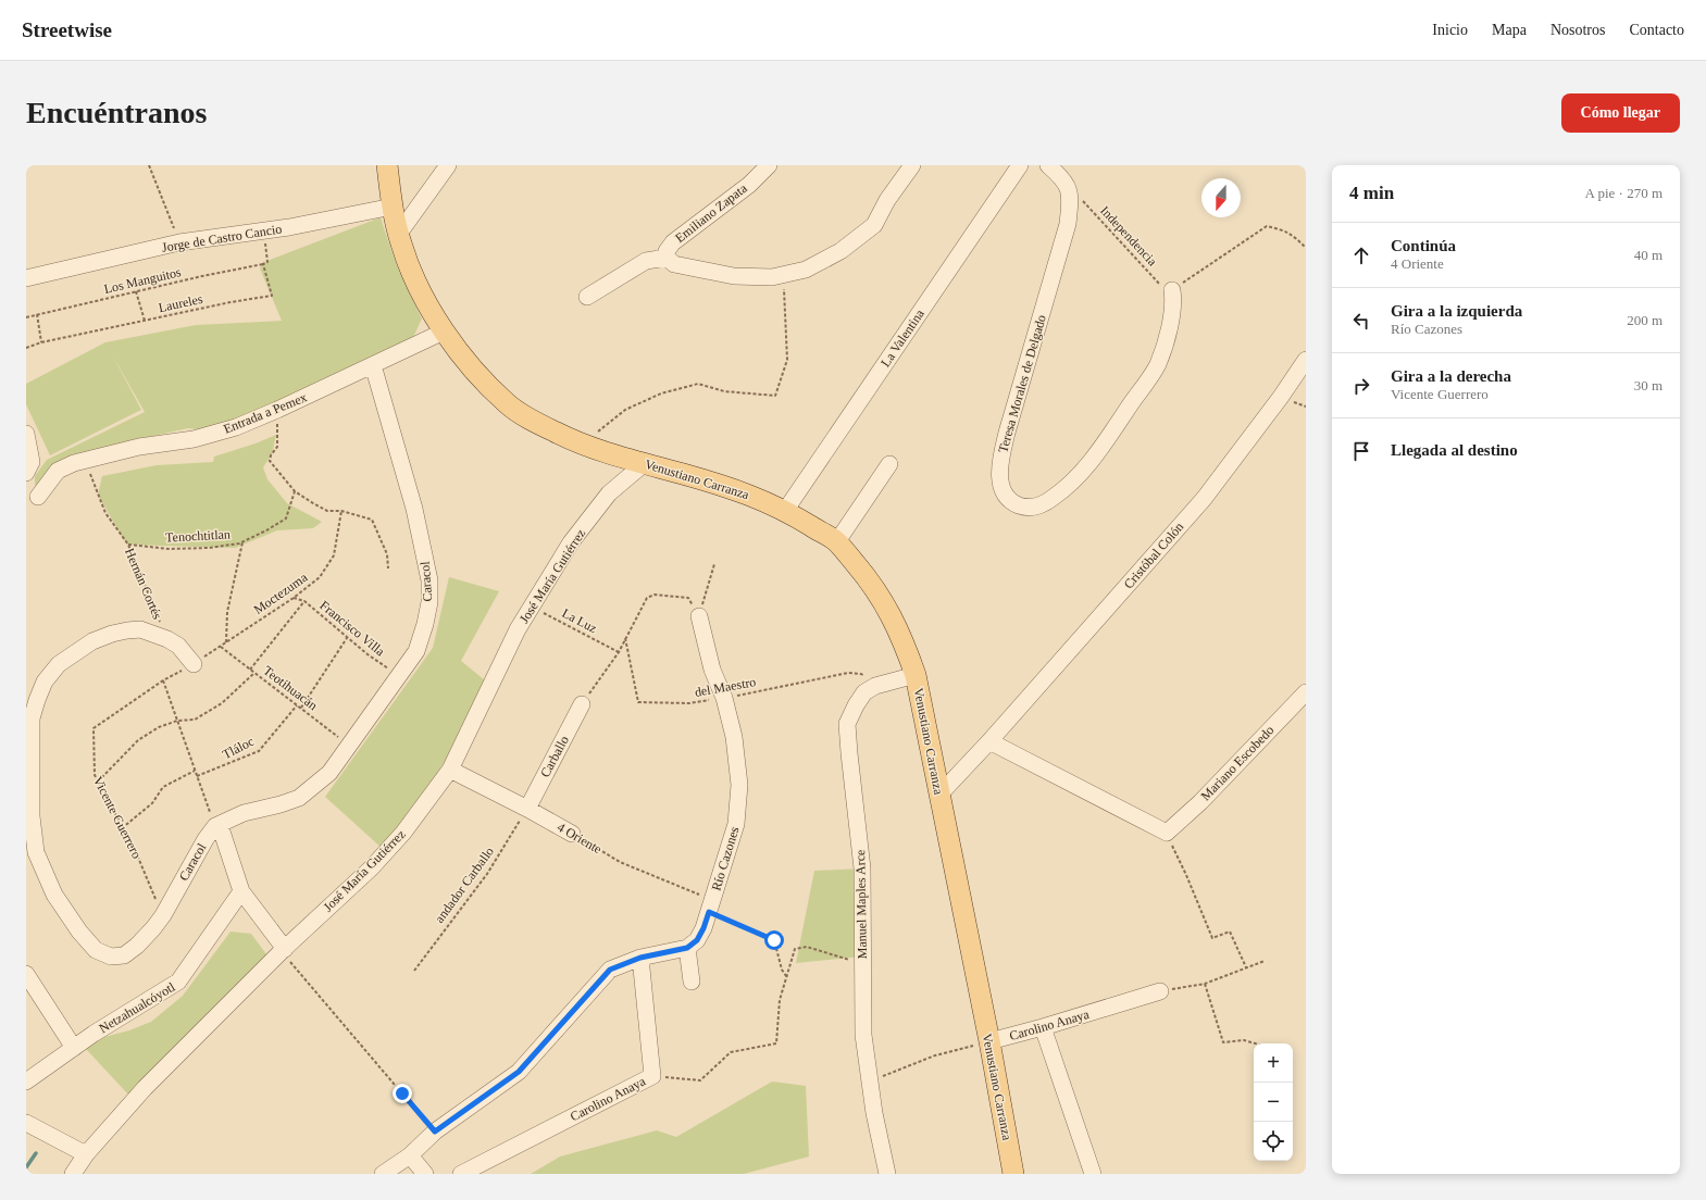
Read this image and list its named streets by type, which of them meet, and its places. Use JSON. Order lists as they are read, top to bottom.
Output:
{
  "streets": {
    "main road": ["Venustiano Carranza"],
    "street": [
      "Emiliano Zapata",
      "Jorge de Castro Cancio",
      "La Valentina",
      "Teresa Morales de Delgado",
      "Entrada a Pemex",
      "Cristóbal Colón",
      "José María Gutiérrez",
      "Caracol",
      "Carballo",
      "Mariano Escobedo",
      "4 Oriente",
      "Río Cazones",
      "Manuel Maples Arce",
      "Netzahualcóyotl",
      "Carolino Anaya"
    ],
    "path": [
      "Independencia",
      "Los Manguitos",
      "Laureles",
      "Tenochtitlan",
      "Hernán Cortés",
      "Moctezuma",
      "La Luz",
      "Francisco Villa",
      "del Maestro",
      "Teotihuacán",
      "Tláloc",
      "Vicente Guerrero",
      "andador Carballo"
    ]
  },
  "crossings": [
    ["Independencia", "Teresa Morales de Delgado"],
    ["Jorge de Castro Cancio", "Laureles"],
    ["Jorge de Castro Cancio", "Venustiano Carranza"],
    ["Los Manguitos", "Laureles"],
    ["La Valentina", "Venustiano Carranza"],
    ["Entrada a Pemex", "Venustiano Carranza"],
    ["Entrada a Pemex", "Caracol"],
    ["Entrada a Pemex", "Hernán Cortés"],
    ["Venustiano Carranza", "Cristóbal Colón"],
    ["Venustiano Carranza", "José María Gutiérrez"],
    ["Venustiano Carranza", "Manuel Maples Arce"],
    ["Venustiano Carranza", "Carolino Anaya"],
    ["Tenochtitlan", "Hernán Cortés"],
    ["José María Gutiérrez", "La Luz"],
    ["José María Gutiérrez", "4 Oriente"],
    ["Caracol", "Hernán Cortés"],
    ["Caracol", "Moctezuma"],
    ["Caracol", "Francisco Villa"],
    ["Caracol", "Teotihuacán"],
    ["Caracol", "Vicente Guerrero"],
    ["Moctezuma", "Francisco Villa"],
    ["Moctezuma", "Teotihuacán"],
    ["Moctezuma", "Vicente Guerrero"],
    ["del Maestro", "Río Cazones"],
    ["del Maestro", "Manuel Maples Arce"],
    ["Teotihuacán", "Tláloc"],
    ["Carballo", "4 Oriente"],
    ["Carballo", "andador Carballo"],
    ["4 Oriente", "Río Cazones"],
    ["4 Oriente", "andador Carballo"],
    ["4 Oriente", "Carolino Anaya"],
    ["Manuel Maples Arce", "Carolino Anaya"]
  ],
  "north": "bottom",
  "page": {
    "header": "Streetwise",
    "nav": [
      "Inicio",
      "Mapa",
      "Nosotros",
      "Contacto"
    ],
    "buttons": "Cómo llegar",
    "title": "Encuéntranos",
    "heading": ["4 min", "A pie · 270 m"],
    "list": [
      ["Continúa", "4 Oriente", "40 m"],
      ["Gira a la izquierda", "Río Cazones", "200 m"],
      ["Gira a la derecha", "Vicente Guerrero", "30 m"],
      "Llegada al destino"
    ],
    "map_buttons": ["+", "−"]
  }
}
